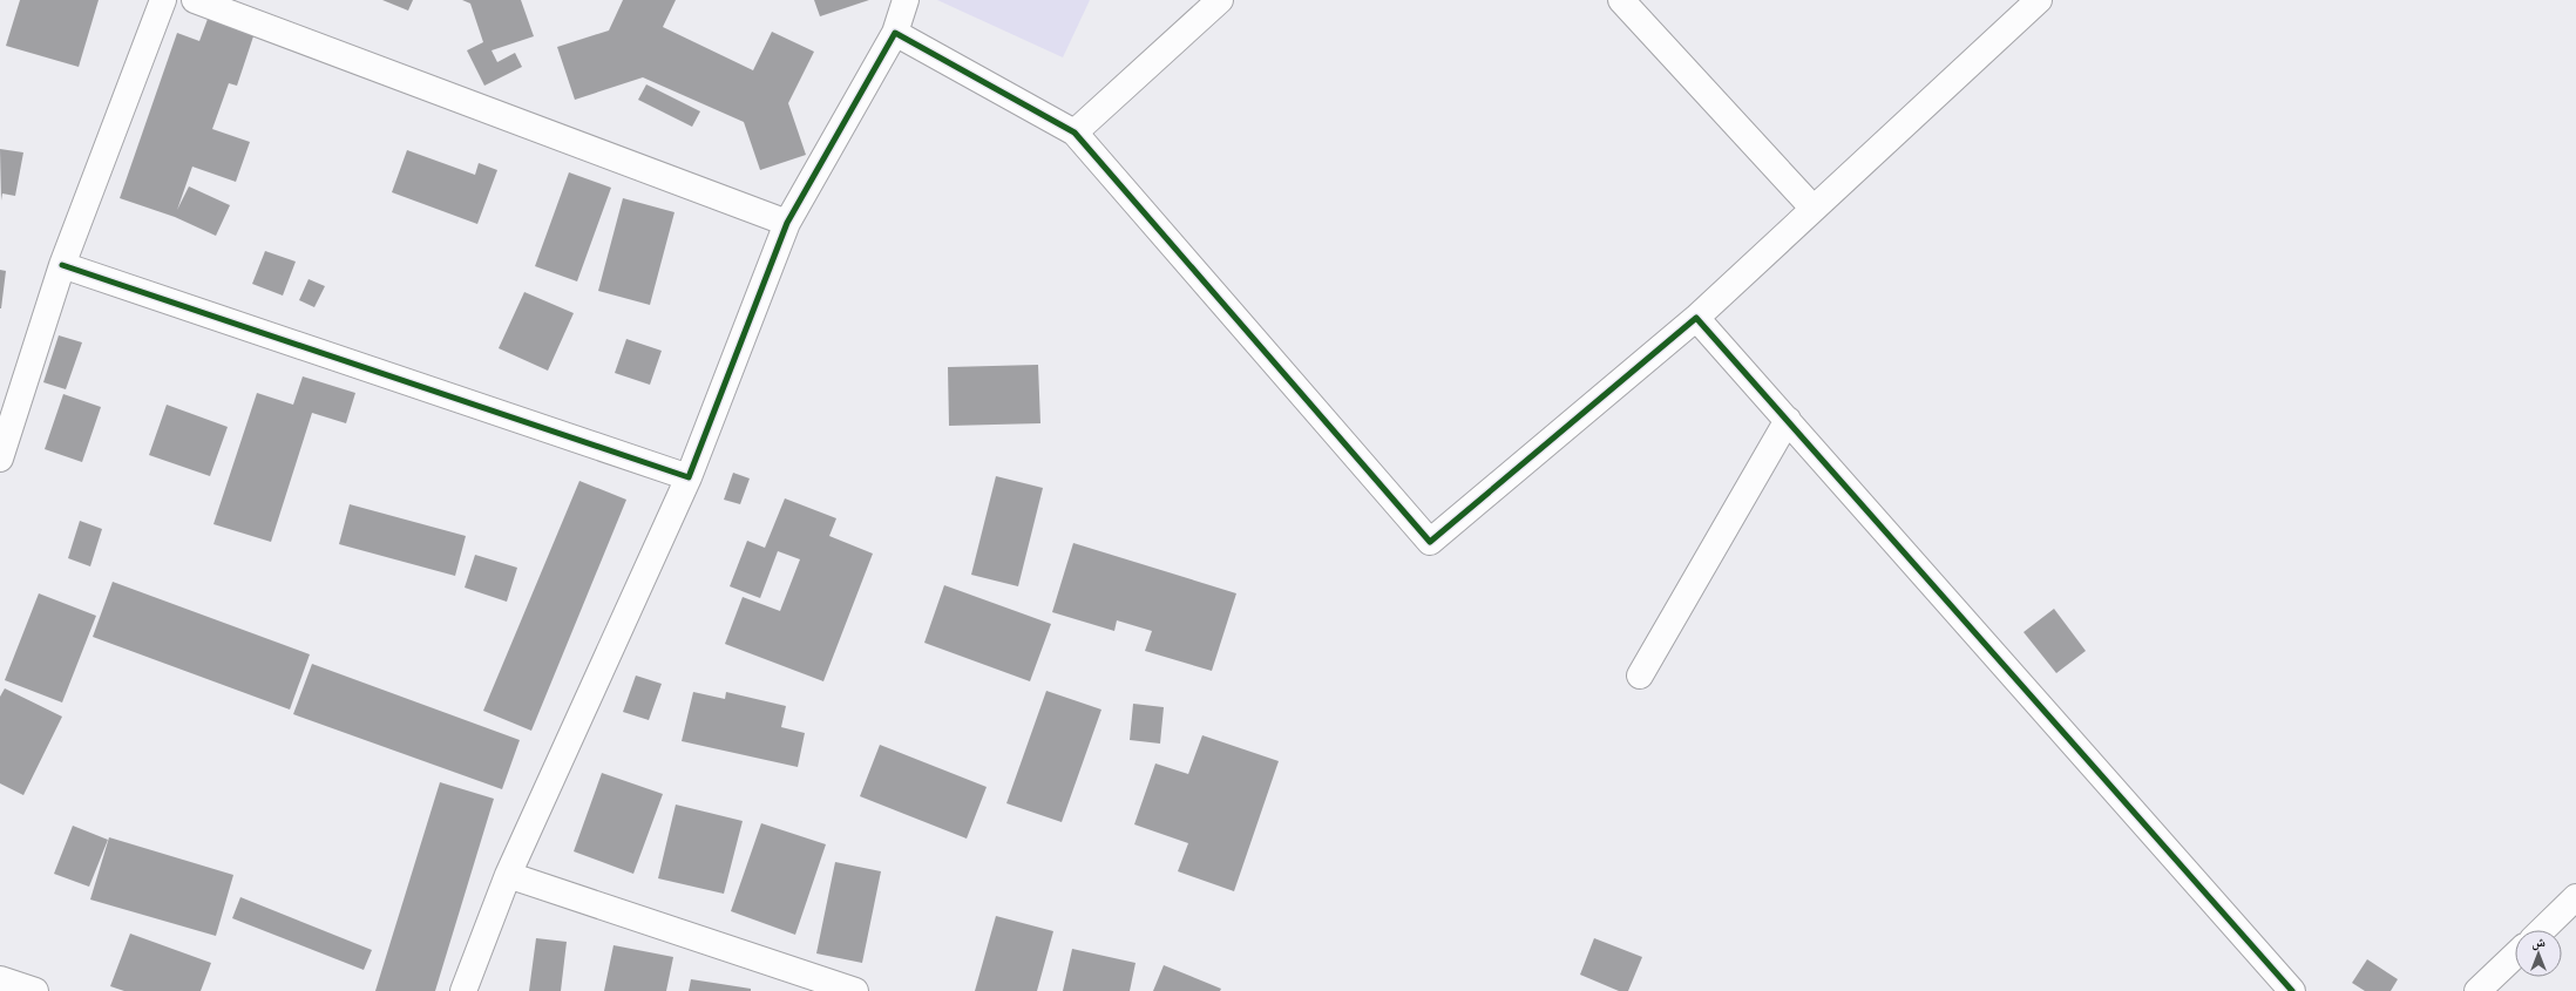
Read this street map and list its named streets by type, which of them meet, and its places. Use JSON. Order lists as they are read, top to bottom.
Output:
{
  "north": "top"
}
